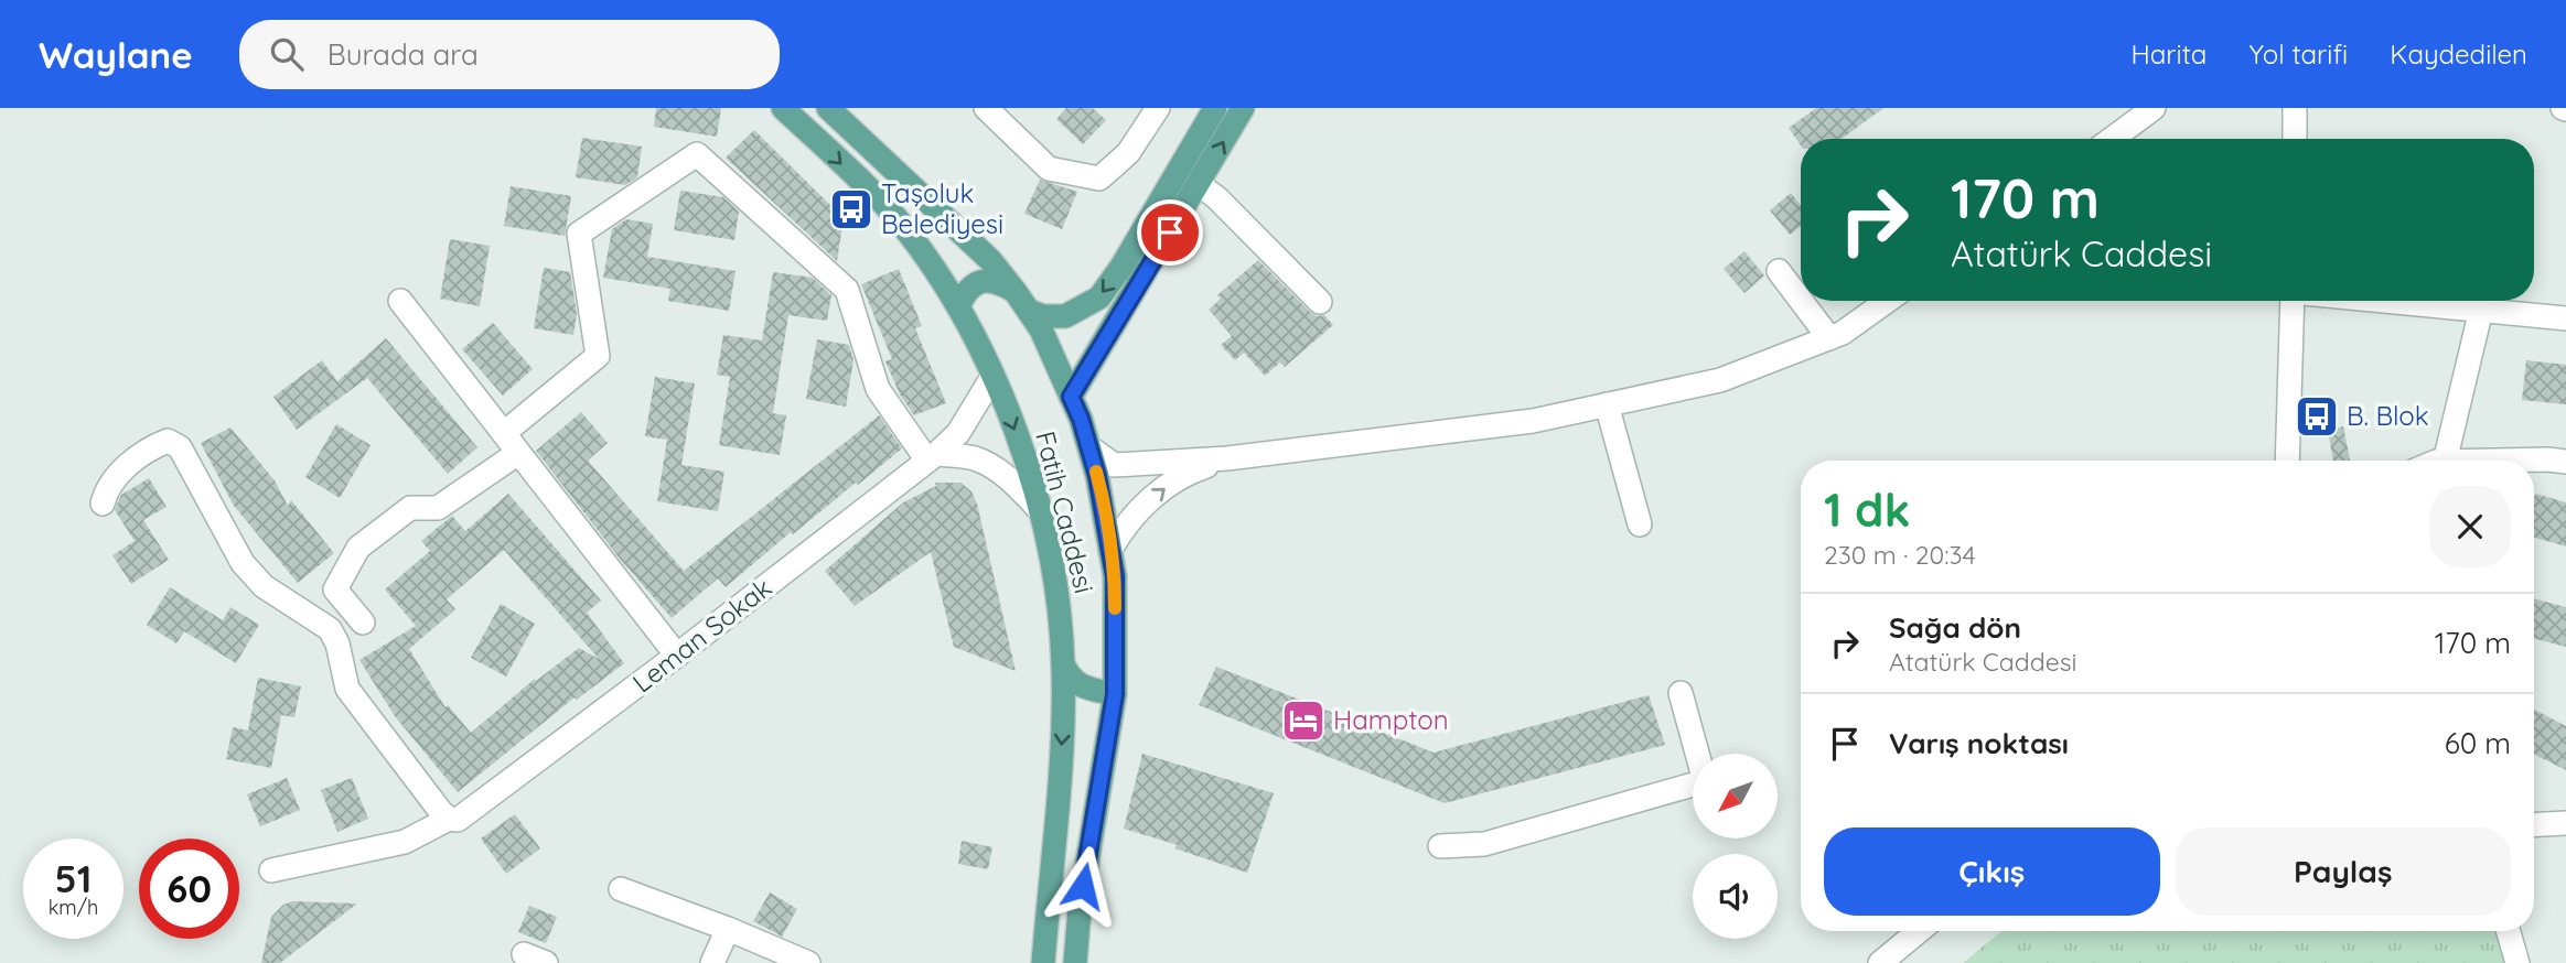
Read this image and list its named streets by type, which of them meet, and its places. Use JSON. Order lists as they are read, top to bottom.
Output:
{
  "streets": {
    "main road": ["Fatih Caddesi"],
    "street": ["Leman Sokak"]
  },
  "crossings": [
    ["Fatih Caddesi", "Leman Sokak"]
  ],
  "one_way": ["Fatih Caddesi"],
  "places": {
    "bus stop": ["Taşoluk Belediyesi", "B. Blok"],
    "hotel": ["Hampton"]
  },
  "north": "bottom left",
  "page": {
    "header": "Waylane",
    "search": "Burada ara",
    "nav": ["Harita", "Yol tarifi", "Kaydedilen"],
    "turn": ["170 m", "Atatürk Caddesi"],
    "heading": ["1 dk", "230 m · 20:34"],
    "list": [
      {
        "name": "Sağa dön",
        "note": "Atatürk Caddesi",
        "value": "170 m"
      },
      {
        "name": "Varış noktası",
        "value": "60 m"
      }
    ],
    "buttons": ["Çıkış", "Paylaş"],
    "speed": "51 km/h",
    "limit": "60"
  }
}
